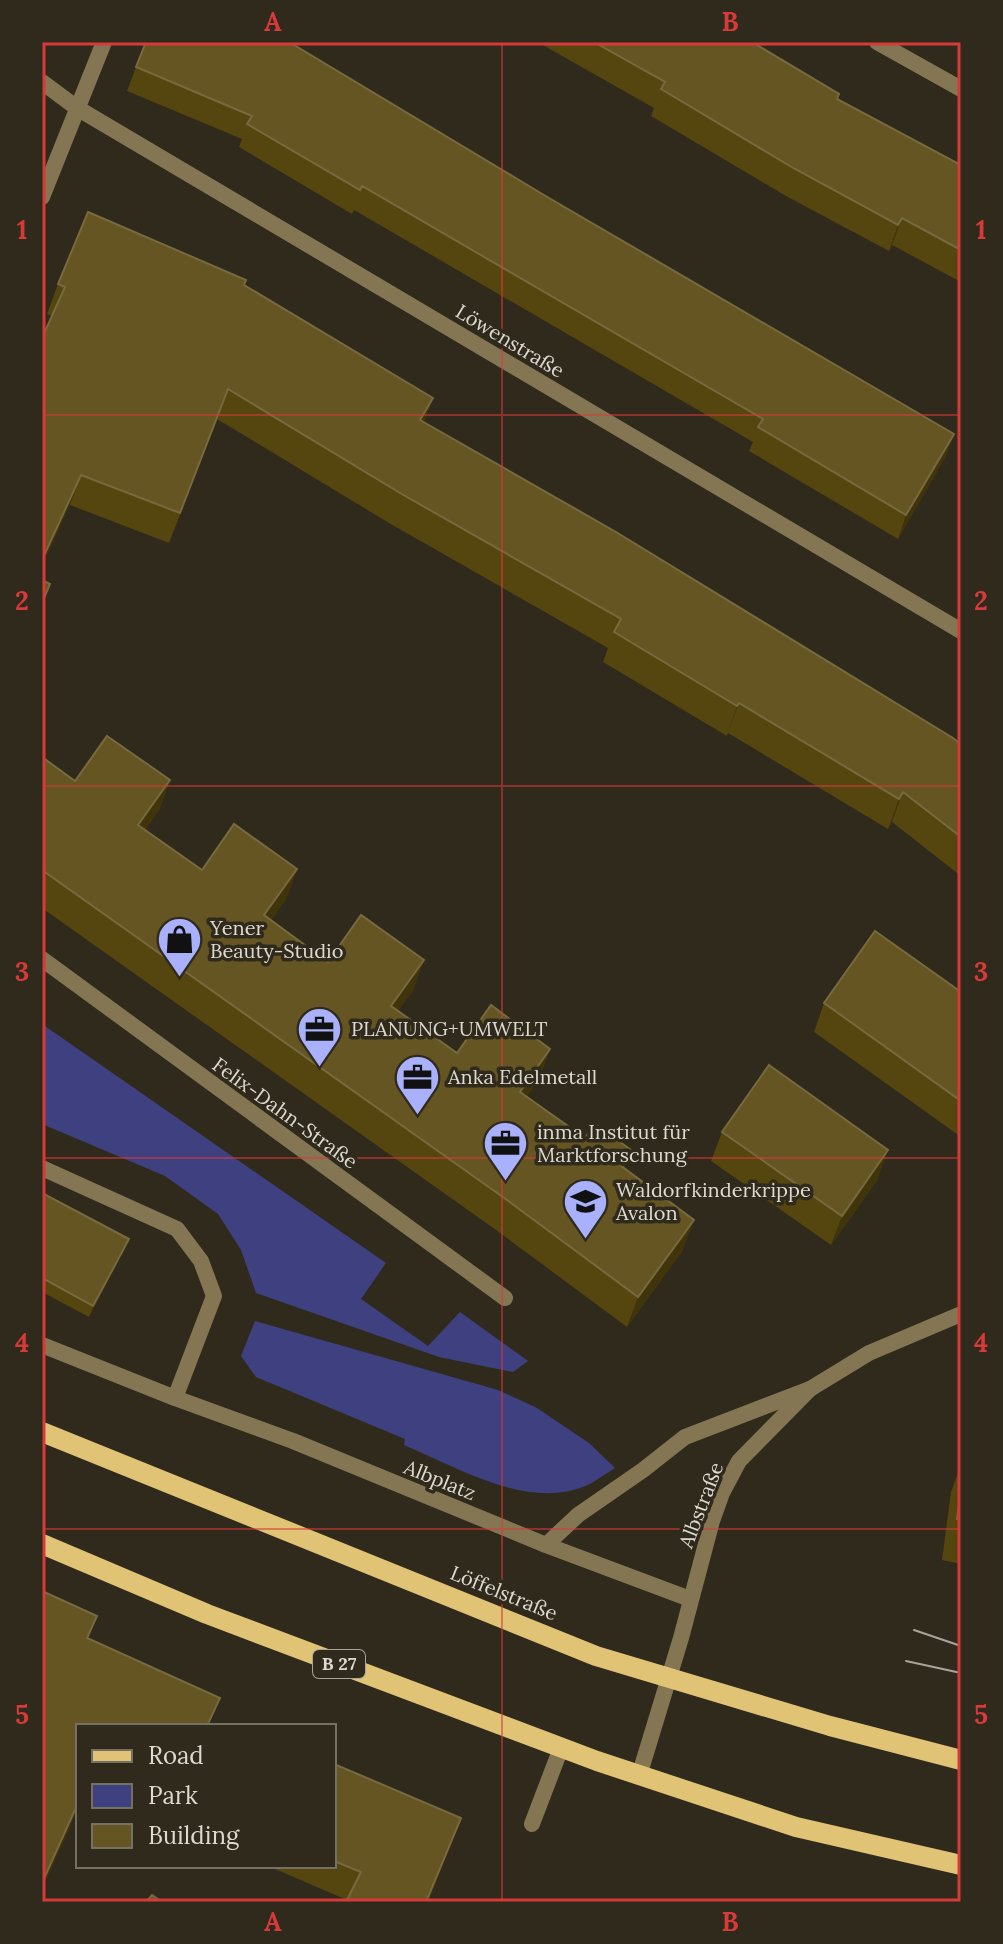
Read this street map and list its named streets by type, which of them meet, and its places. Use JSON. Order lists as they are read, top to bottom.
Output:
{
  "streets": {
    "main road": ["Löffelstraße", "B 27"],
    "street": [
      "Löwenstraße",
      "Felix-Dahn-Straße",
      "Albplatz",
      "Albstraße"
    ]
  },
  "crossings": [
    ["Albplatz", "Albstraße"],
    ["Albstraße", "Löffelstraße"],
    ["Albstraße", "B 27"]
  ],
  "places": {
    "shop": ["Yener Beauty-Studio"],
    "office": ["PLANUNG+UMWELT", "Anka Edelmetall", "inma Institut für Marktforschung"],
    "school or university": ["Waldorfkinderkrippe Avalon"]
  },
  "legend": ["Road", "Park", "Building"],
  "grid": {
    "columns": ["A", "B"],
    "rows": [
      "1",
      "2",
      "3",
      "4",
      "5"
    ]
  }
}
